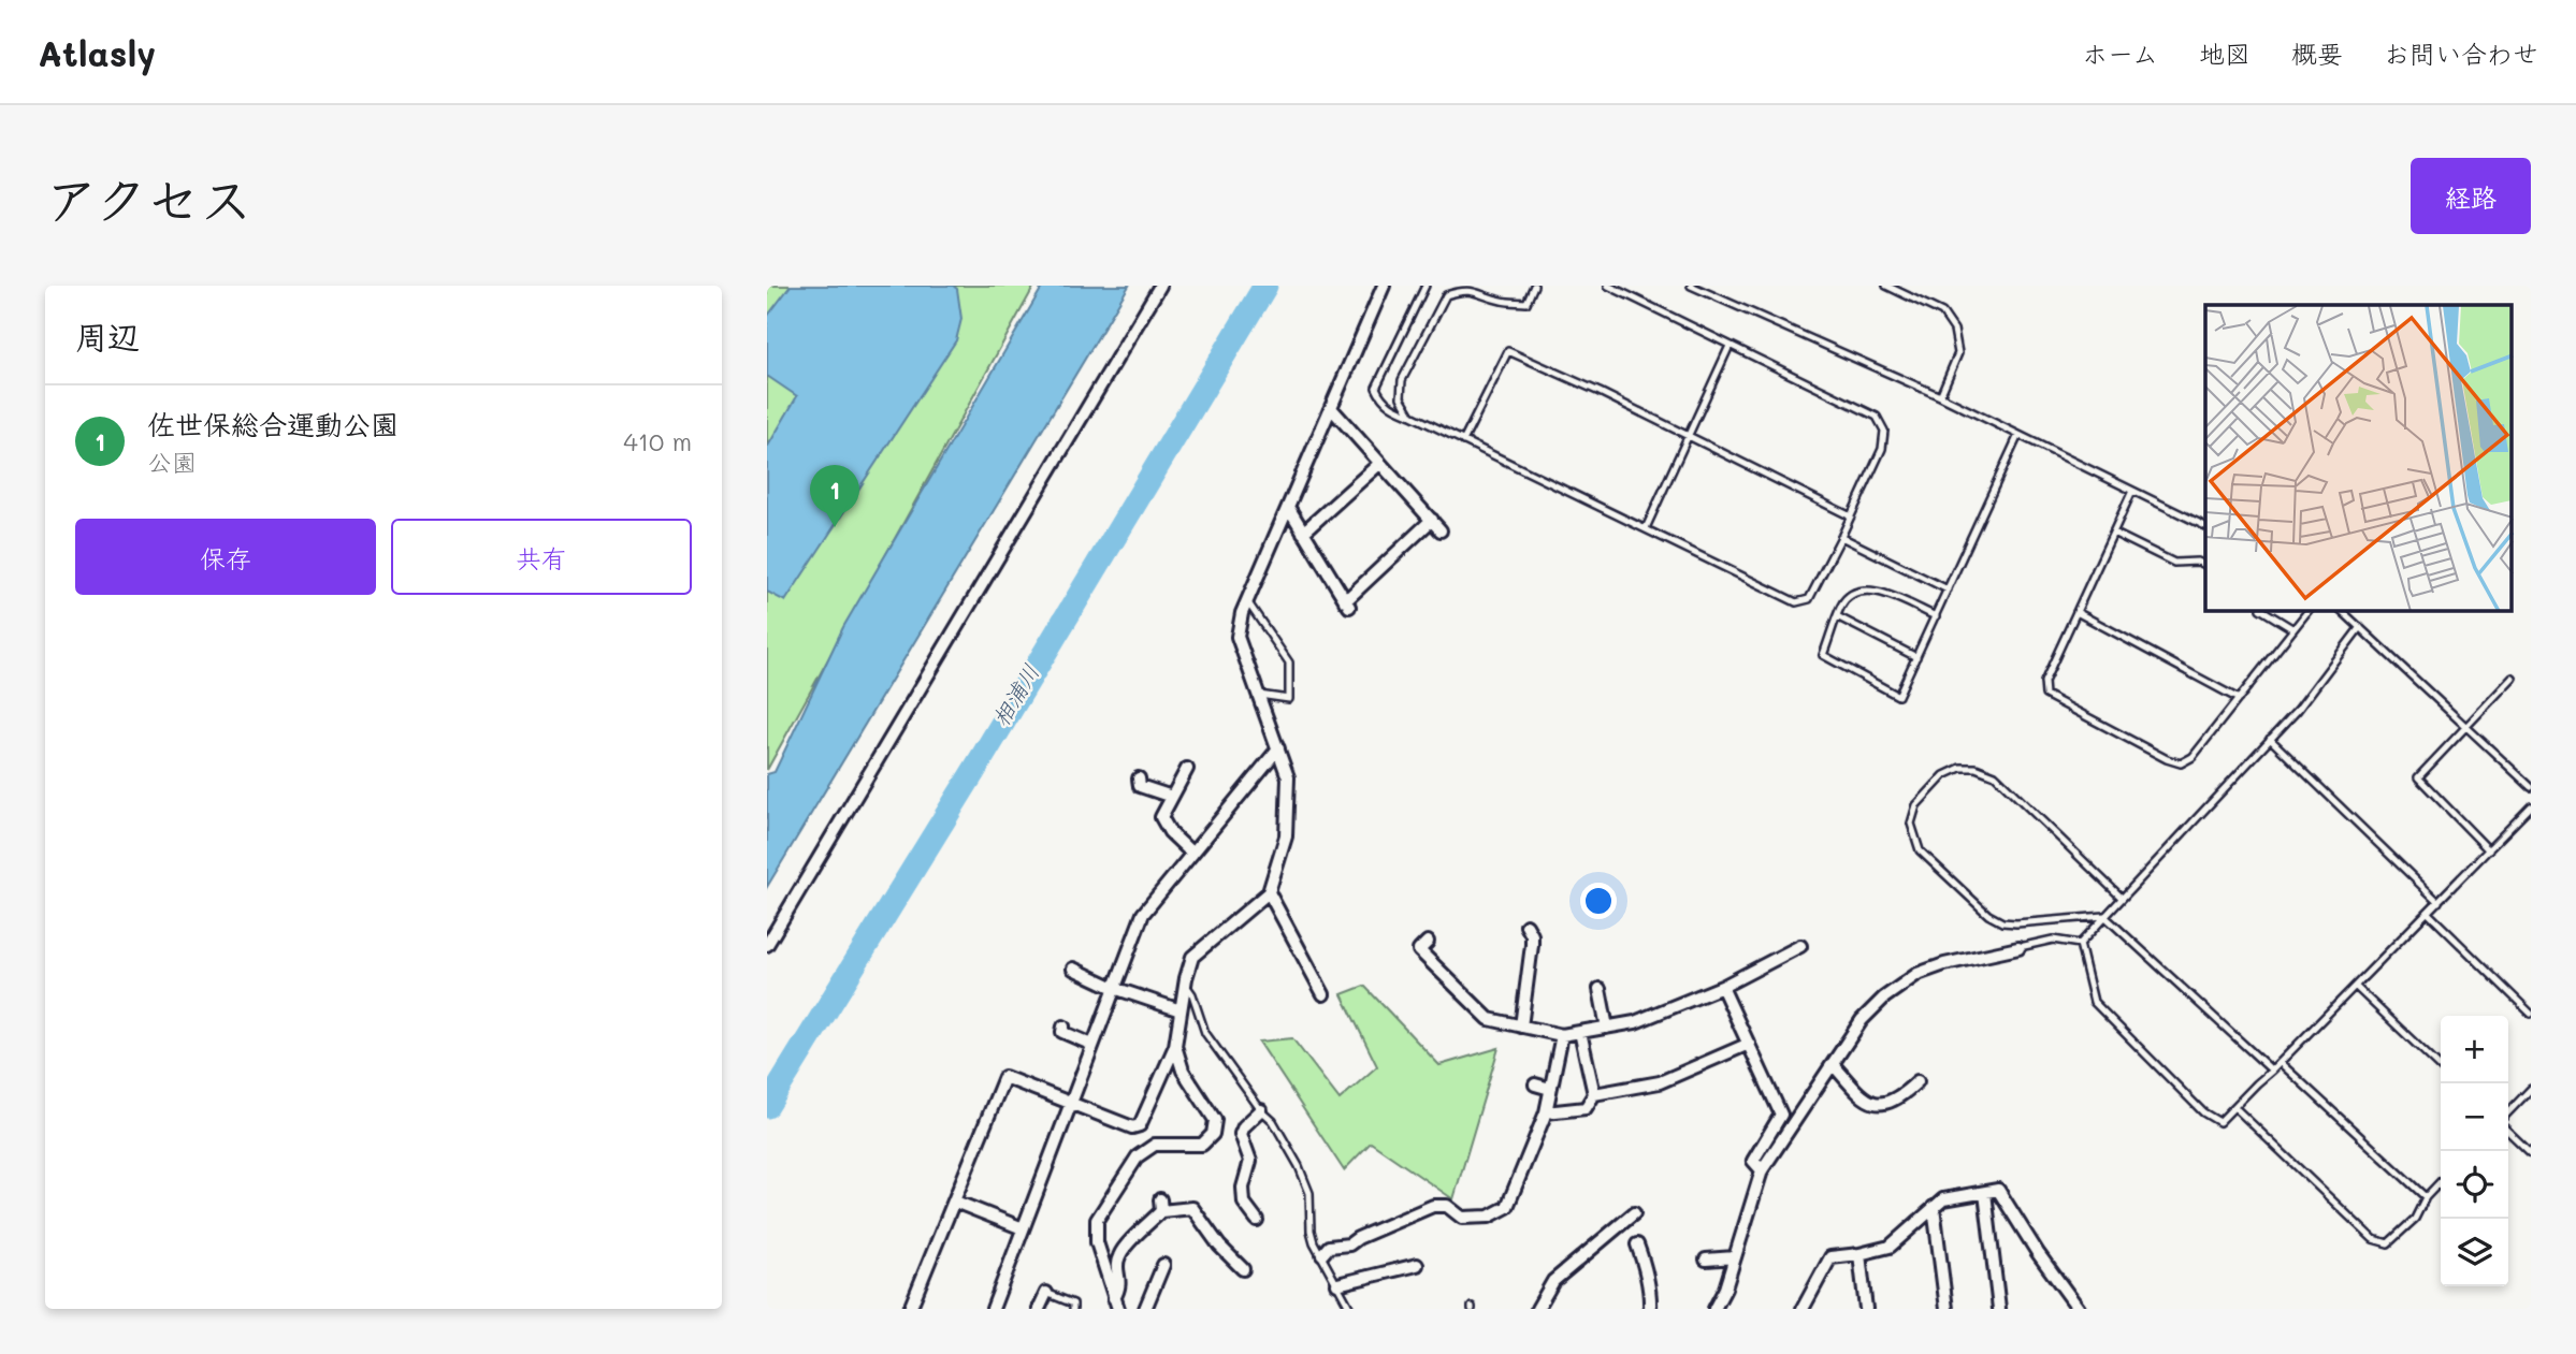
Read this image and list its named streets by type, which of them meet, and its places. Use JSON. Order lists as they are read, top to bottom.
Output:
{
  "water": ["相浦川"],
  "page": {
    "header": "Atlasly",
    "nav": [
      "ホーム",
      "地図",
      "概要",
      "お問い合わせ"
    ],
    "title": "アクセス",
    "buttons": [
      "経路",
      ["保存", "共有"]
    ],
    "heading": "周辺",
    "list": [
      {
        "mark": "1",
        "name": "佐世保総合運動公園",
        "note": "公園",
        "value": "410 m"
      }
    ],
    "pins": "1",
    "map_buttons": ["+", "−"]
  }
}
